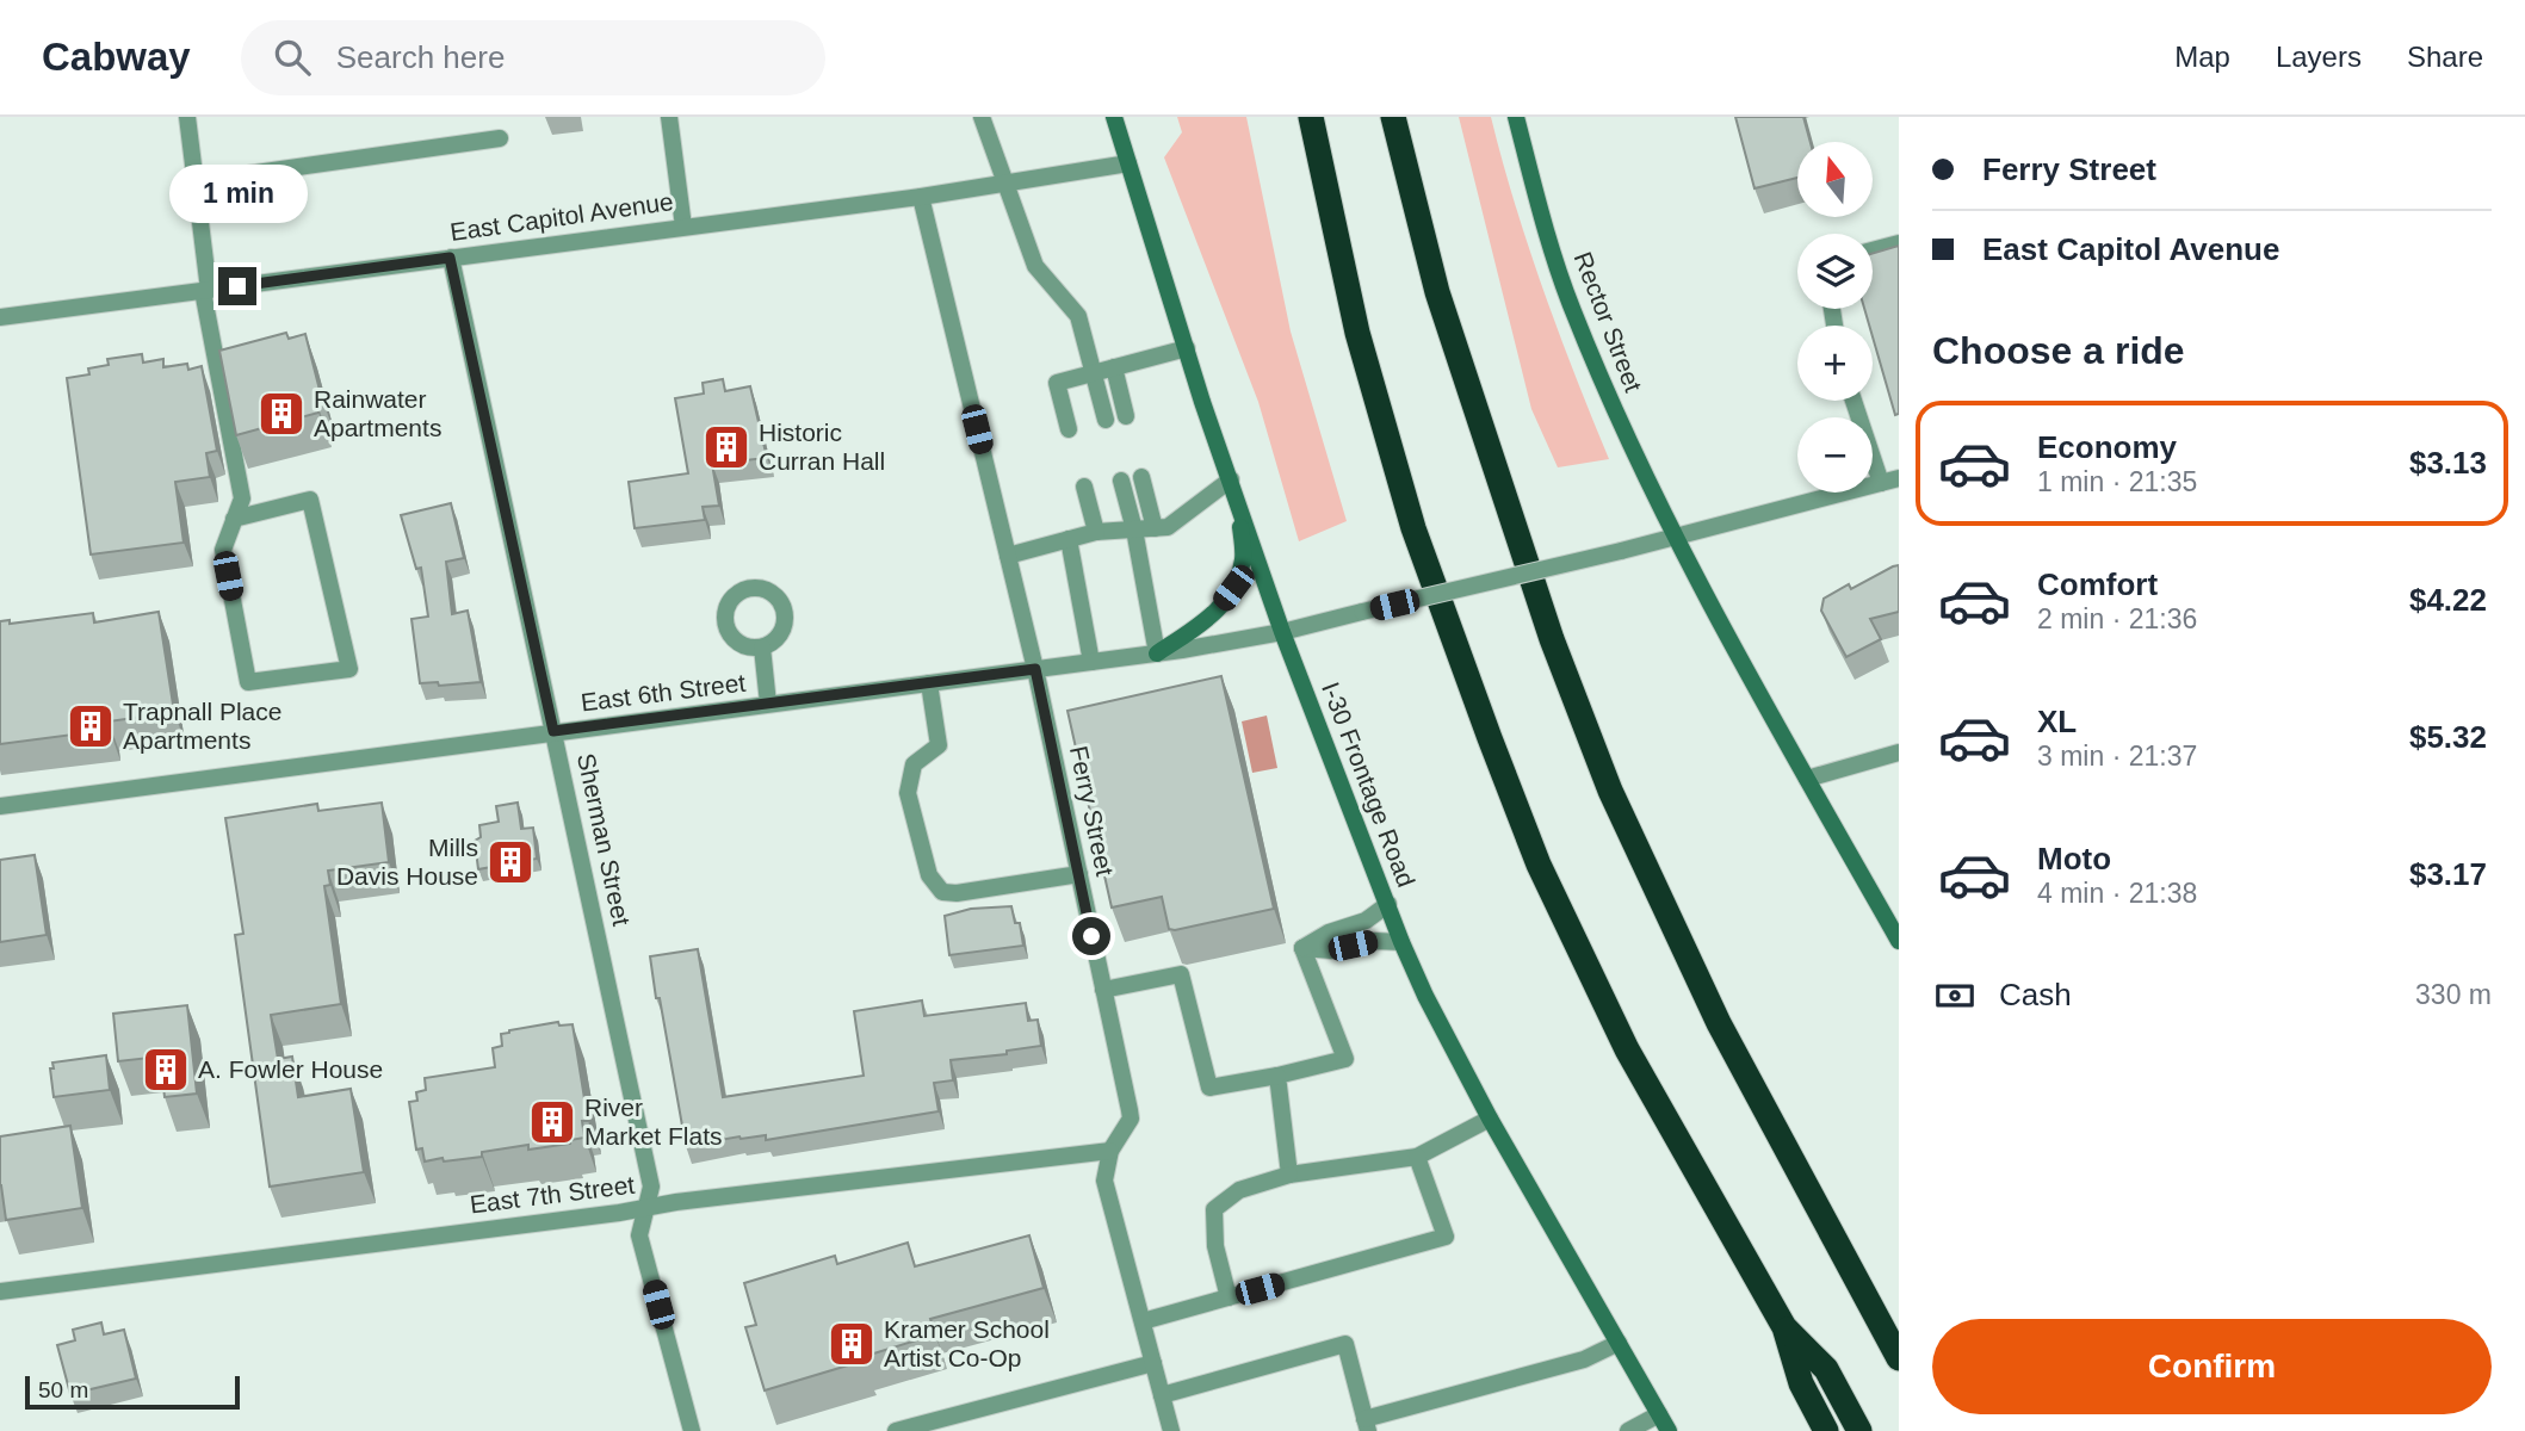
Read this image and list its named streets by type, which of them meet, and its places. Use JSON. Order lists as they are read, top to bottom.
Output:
{
  "streets": {
    "main road": ["Rector Street", "I-30 Frontage Road"],
    "street": [
      "East Capitol Avenue",
      "East 6th Street",
      "Ferry Street",
      "Sherman Street",
      "East 7th Street"
    ]
  },
  "crossings": [
    ["East Capitol Avenue", "I-30 Frontage Road"],
    ["East Capitol Avenue", "Ferry Street"],
    ["East Capitol Avenue", "Sherman Street"],
    ["Rector Street", "East 6th Street"],
    ["East 6th Street", "I-30 Frontage Road"],
    ["East 6th Street", "Ferry Street"],
    ["East 6th Street", "Sherman Street"],
    ["Ferry Street", "East 7th Street"],
    ["Sherman Street", "East 7th Street"]
  ],
  "places": {
    "building": [
      "Rainwater Apartments",
      "Historic Curran Hall",
      "Trapnall Place Apartments",
      "Mills Davis House",
      "A. Fowler House",
      "River Market Flats",
      "Kramer School Artist Co-Op"
    ]
  },
  "scale_bar": "50 m",
  "north": "top",
  "page": {
    "header": "Cabway",
    "search": "Search here",
    "nav": ["Map", "Layers", "Share"],
    "banner": ["Ferry Street", "East Capitol Avenue"],
    "map_buttons": ["+", "−"],
    "bubble": "1 min",
    "heading": "Choose a ride",
    "list": [
      {
        "name": "Economy",
        "note": "1 min · 21:35",
        "value": "$3.13"
      },
      {
        "name": "Comfort",
        "note": "2 min · 21:36",
        "value": "$4.22"
      },
      {
        "name": "XL",
        "note": "3 min · 21:37",
        "value": "$5.32"
      },
      {
        "name": "Moto",
        "note": "4 min · 21:38",
        "value": "$3.17"
      }
    ],
    "pay": ["Cash", "330 m"],
    "buttons": "Confirm",
    "scale": "50 m"
  }
}
